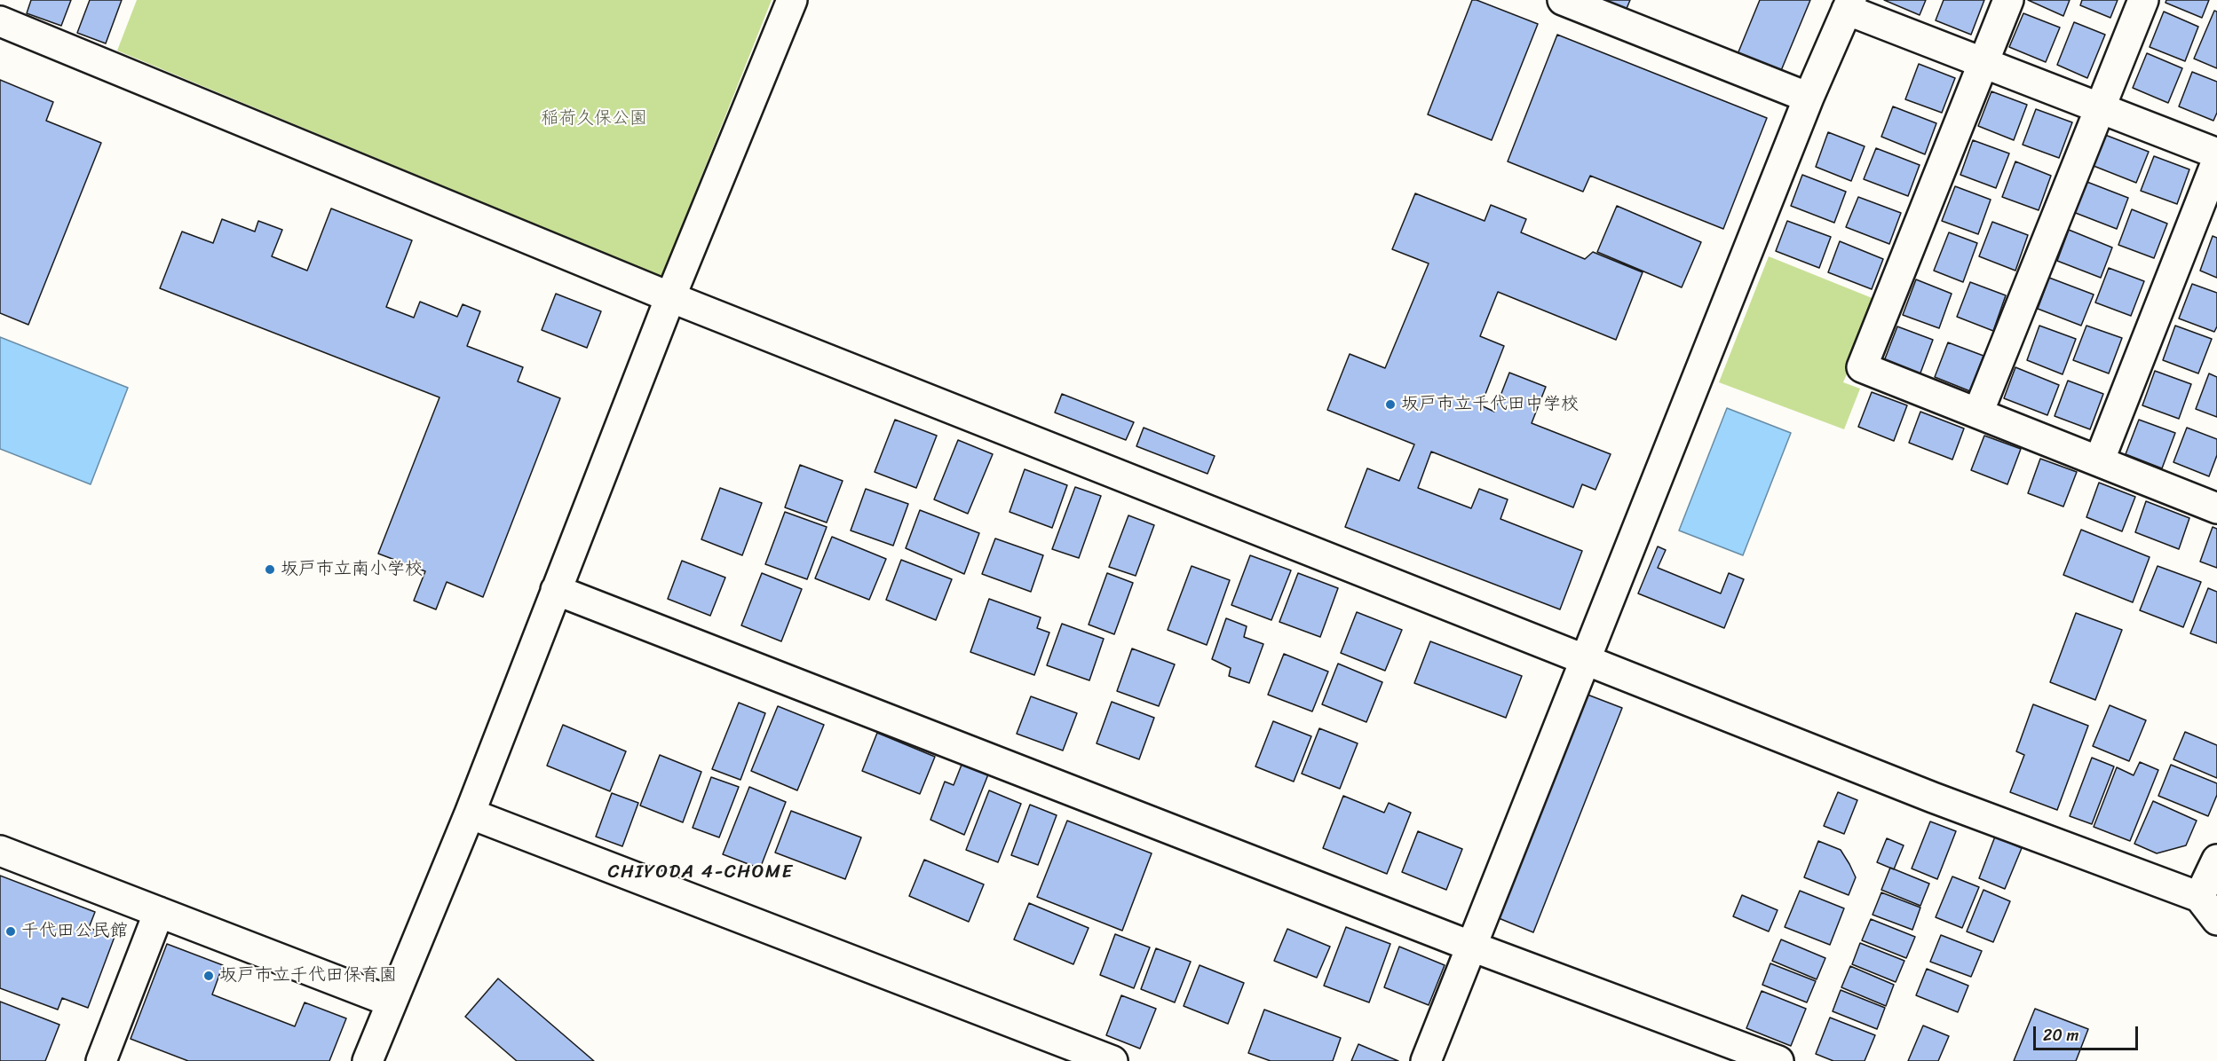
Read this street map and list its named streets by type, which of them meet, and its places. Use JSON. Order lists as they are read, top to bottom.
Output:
{
  "districts": ["CHIYODA 4-CHOME"],
  "parks": ["稲荷久保公園"],
  "places": [
    "坂戸市立千代田中学校",
    "坂戸市立南小学校",
    "千代田公民館",
    "坂戸市立千代田保育園"
  ],
  "scale_bar": "20 m"
}
